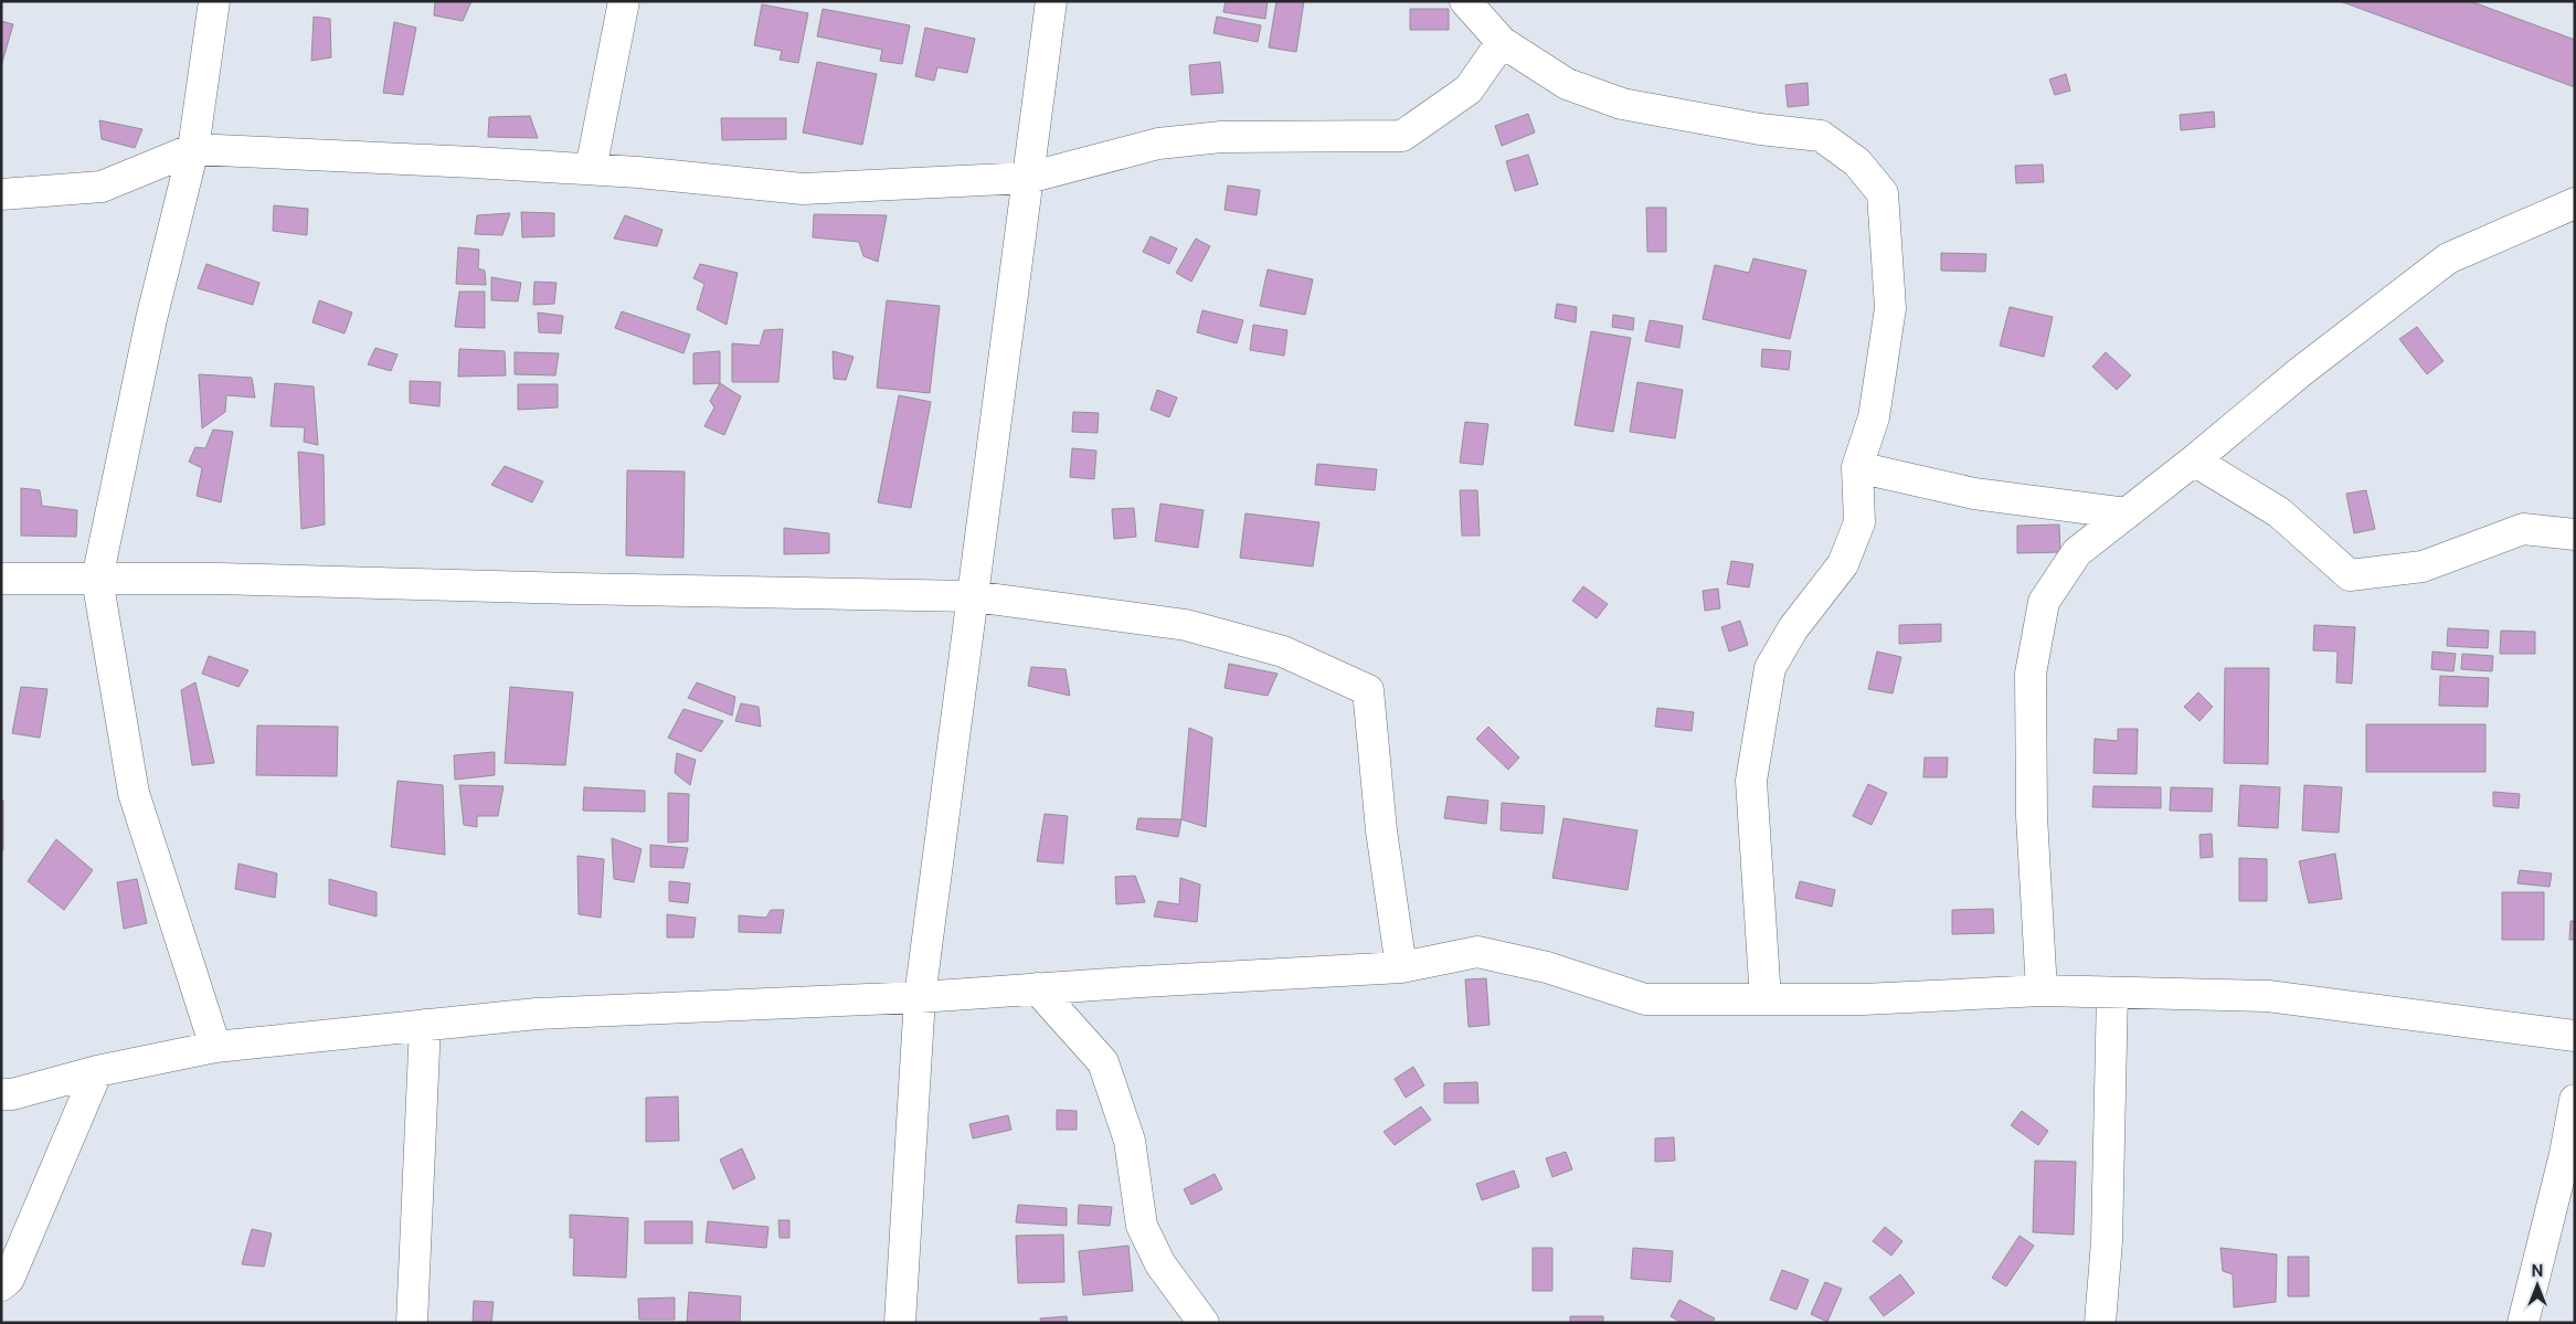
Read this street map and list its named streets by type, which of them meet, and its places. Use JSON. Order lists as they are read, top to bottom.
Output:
{
  "north": "top"
}
